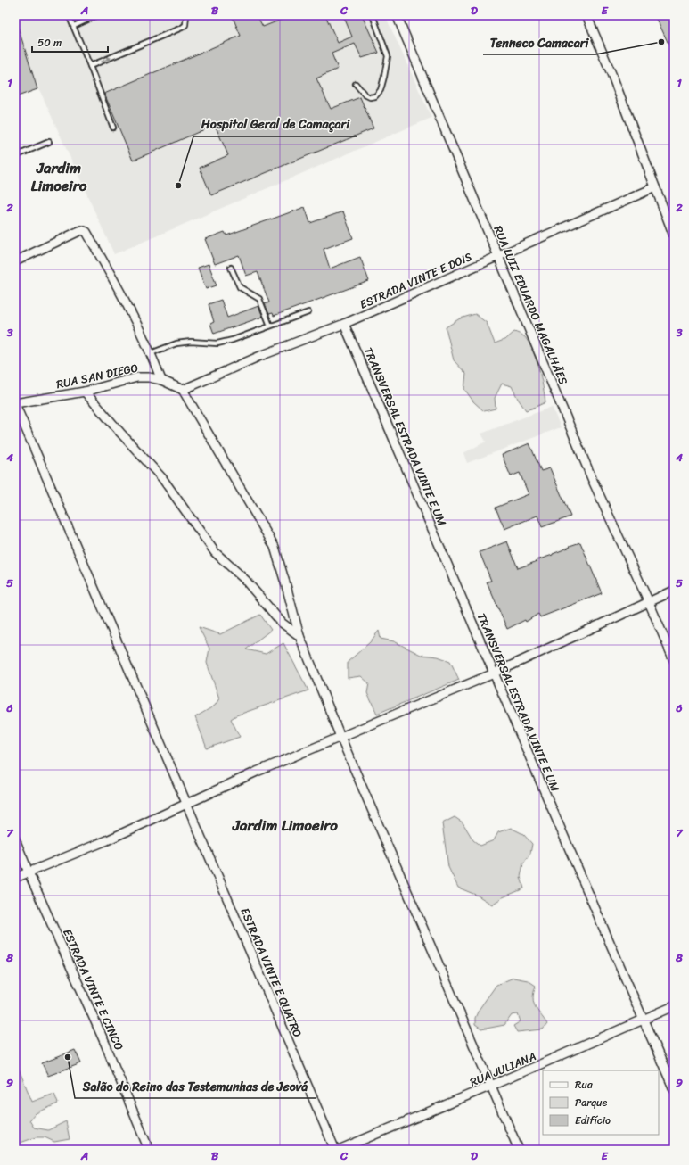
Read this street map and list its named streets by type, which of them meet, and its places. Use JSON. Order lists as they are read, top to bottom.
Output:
{
  "streets": {
    "street": [
      "ESTRADA VINTE E DOIS",
      "RUA LUIZ EDUARDO MAGALHÃES",
      "RUA SAN DIEGO",
      "TRANSVERSAL ESTRADA VINTE E UM",
      "ESTRADA VINTE E QUATRO",
      "ESTRADA VINTE E CINCO",
      "RUA JULIANA"
    ]
  },
  "crossings": [
    ["ESTRADA VINTE E DOIS", "RUA LUIZ EDUARDO MAGALHÃES"],
    ["ESTRADA VINTE E DOIS", "RUA SAN DIEGO"],
    ["ESTRADA VINTE E DOIS", "TRANSVERSAL ESTRADA VINTE E UM"],
    ["RUA SAN DIEGO", "ESTRADA VINTE E QUATRO"],
    ["TRANSVERSAL ESTRADA VINTE E UM", "RUA JULIANA"]
  ],
  "districts": ["Jardim Limoeiro", "Jardim Limoeiro"],
  "places": ["Tenneco Camacari", "Hospital Geral de Camaçari", "Salão do Reino das Testemunhas de Jeová"],
  "legend": ["Rua", "Parque", "Edifício"],
  "scale_bar": "50 m",
  "grid": {
    "columns": [
      "A",
      "B",
      "C",
      "D",
      "E"
    ],
    "rows": [
      "1",
      "2",
      "3",
      "4",
      "5",
      "6",
      "7",
      "8",
      "9"
    ]
  }
}
